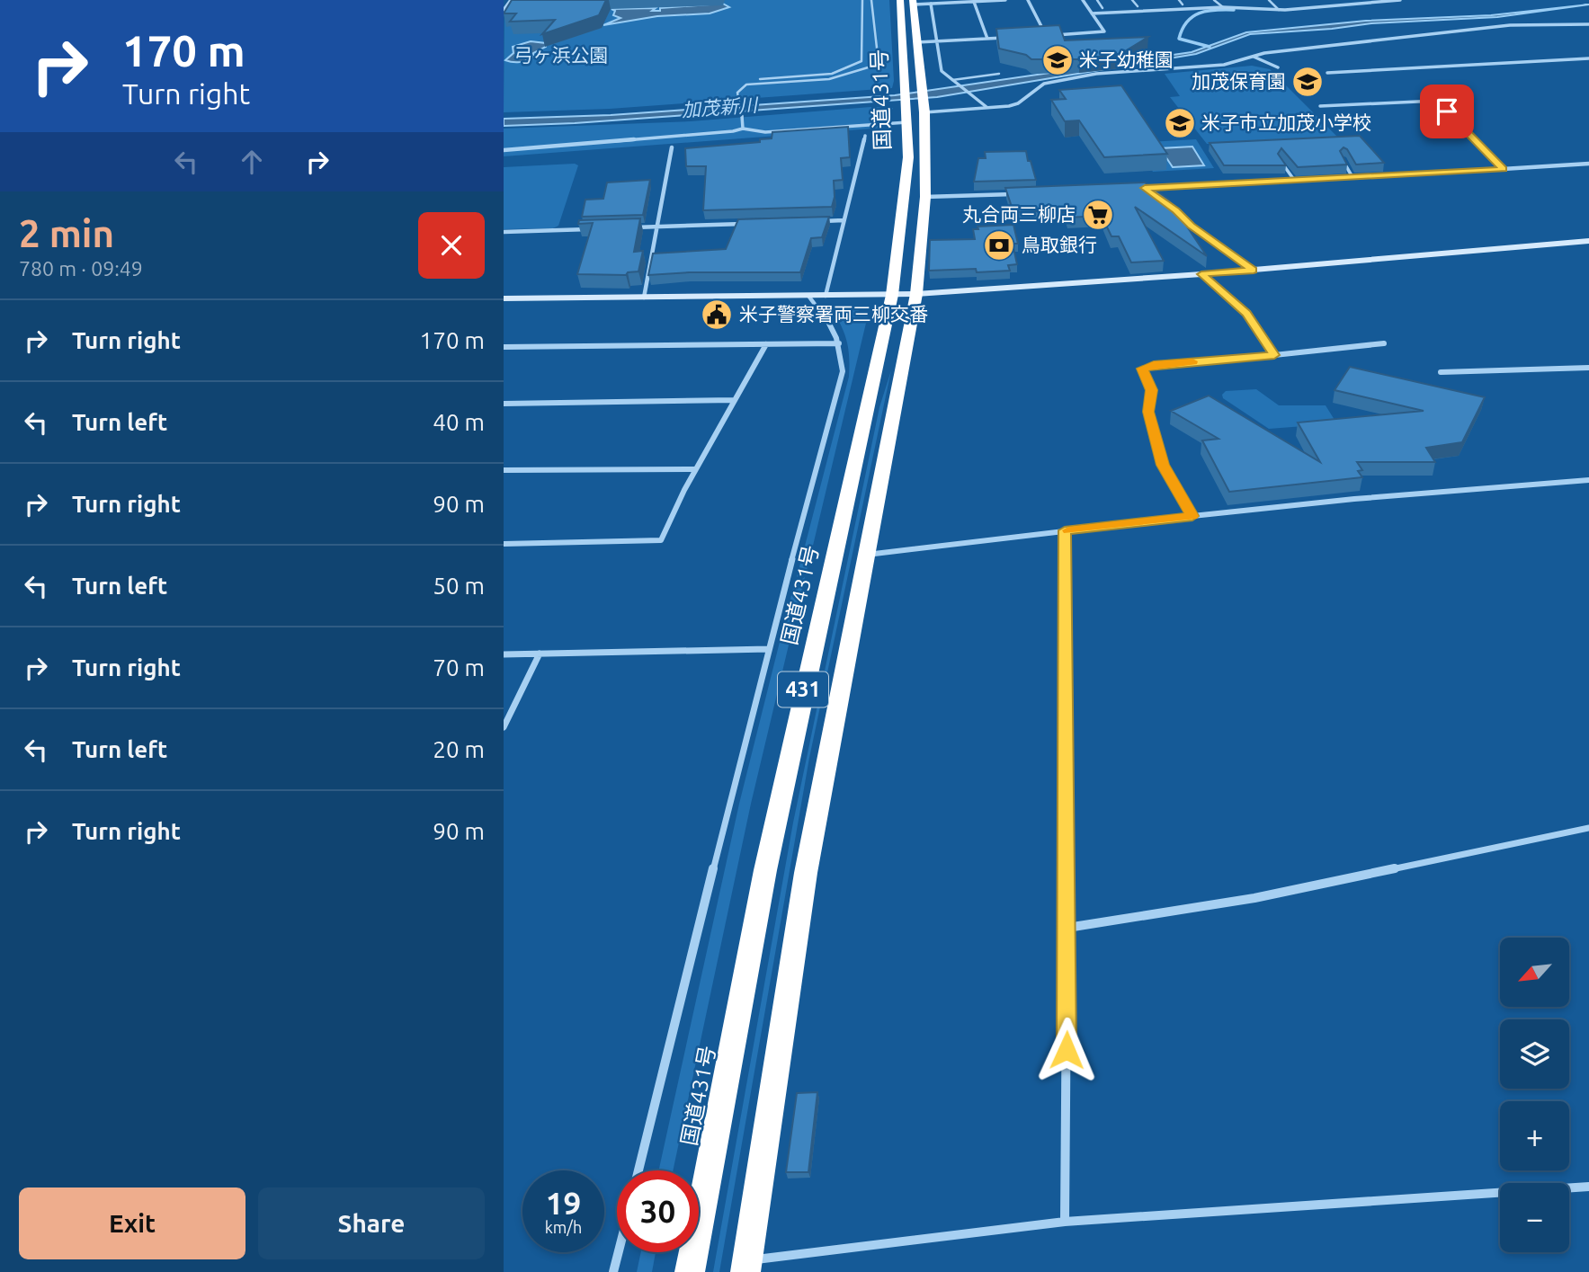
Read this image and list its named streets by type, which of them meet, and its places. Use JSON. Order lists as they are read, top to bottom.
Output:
{
  "streets": {
    "highway": ["国道431号", "431"]
  },
  "water": ["加茂新川"],
  "parks": ["弓ヶ浜公園"],
  "places": {
    "school or university": ["米子幼稚園", "加茂保育園", "米子市立加茂小学校"],
    "supermarket": ["丸合両三柳店"],
    "bank": ["鳥取銀行"],
    "public building": ["米子警察署両三柳交番"]
  },
  "north": "bottom left",
  "page": {
    "turn": ["170 m", "Turn right"],
    "heading": ["2 min", "780 m · 09:49"],
    "list": [
      {
        "name": "Turn right",
        "value": "170 m"
      },
      {
        "name": "Turn left",
        "value": "40 m"
      },
      {
        "name": "Turn right",
        "value": "90 m"
      },
      {
        "name": "Turn left",
        "value": "50 m"
      },
      {
        "name": "Turn right",
        "value": "70 m"
      },
      {
        "name": "Turn left",
        "value": "20 m"
      },
      {
        "name": "Turn right",
        "value": "90 m"
      }
    ],
    "map_buttons": ["+", "−"],
    "speed": "19 km/h",
    "limit": "30",
    "buttons": ["Exit", "Share"]
  }
}
